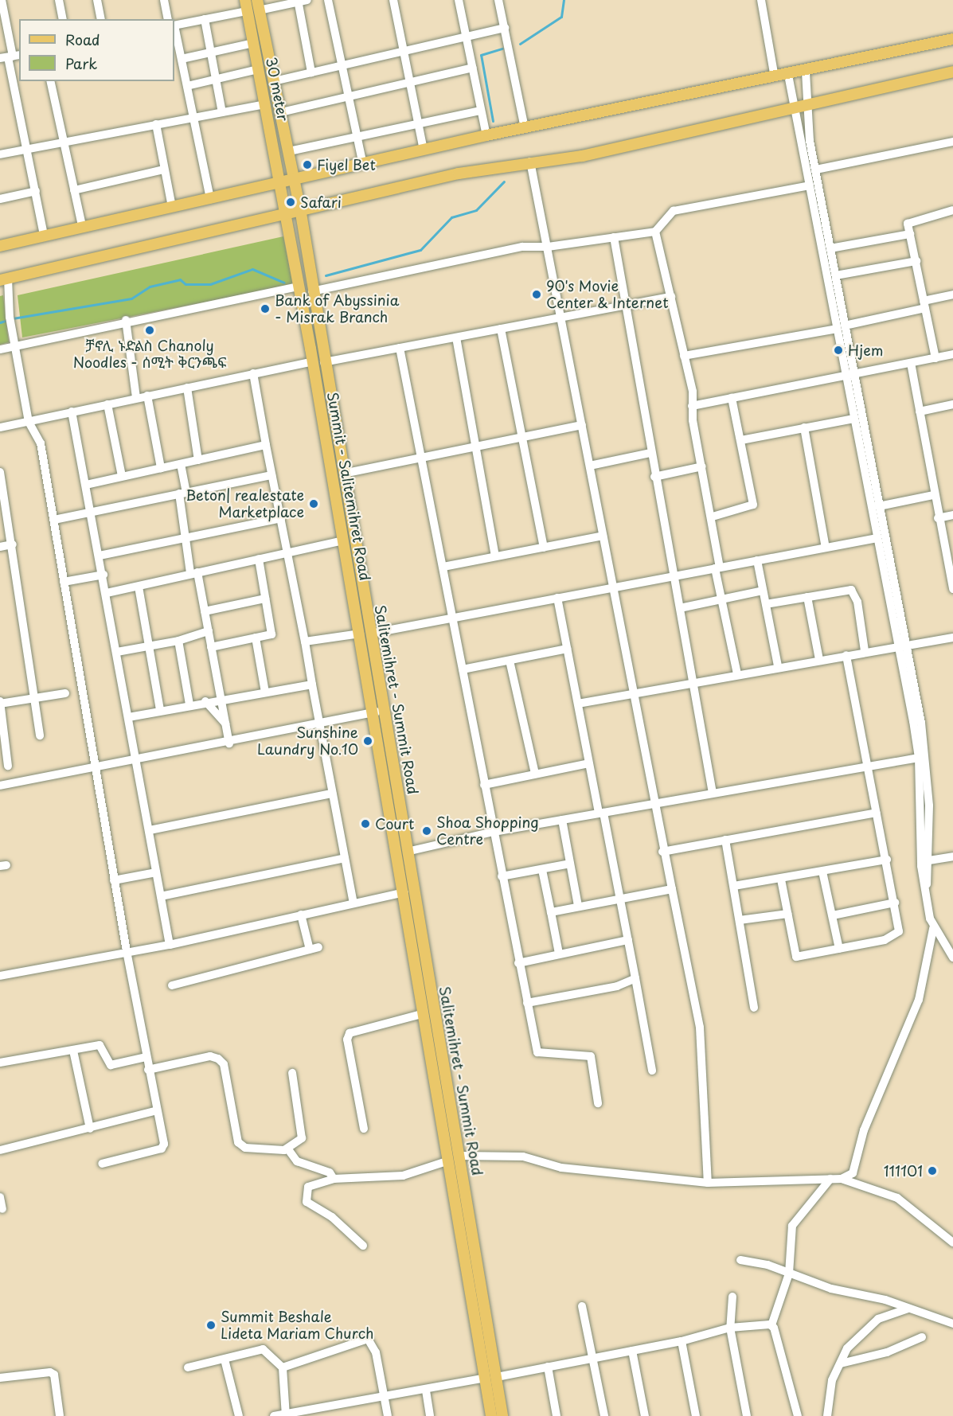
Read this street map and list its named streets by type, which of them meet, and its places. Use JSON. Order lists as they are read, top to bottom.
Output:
{
  "streets": {
    "main road": ["30 meter", "Summit - Salitemihret Road", "Salitemihret - Summit Road"]
  },
  "crossings": [
    ["30 meter", "Summit - Salitemihret Road"],
    ["Summit - Salitemihret Road", "Salitemihret - Summit Road"]
  ],
  "places": [
    "Fiyel Bet",
    "Safari",
    "90's Movie Center & Internet",
    "Bank of Abyssinia - Misrak Branch",
    "ቻኖሊ ኑድልስ Chanoly Noodles - ሰሚት ቅርንጫፍ",
    "Hjem",
    "Beton| realestate Marketplace",
    "Sunshine Laundry No.10",
    "Court",
    "Shoa Shopping Centre",
    "111101",
    "Summit Beshale Lideta Mariam Church"
  ],
  "legend": ["Road", "Park"]
}
